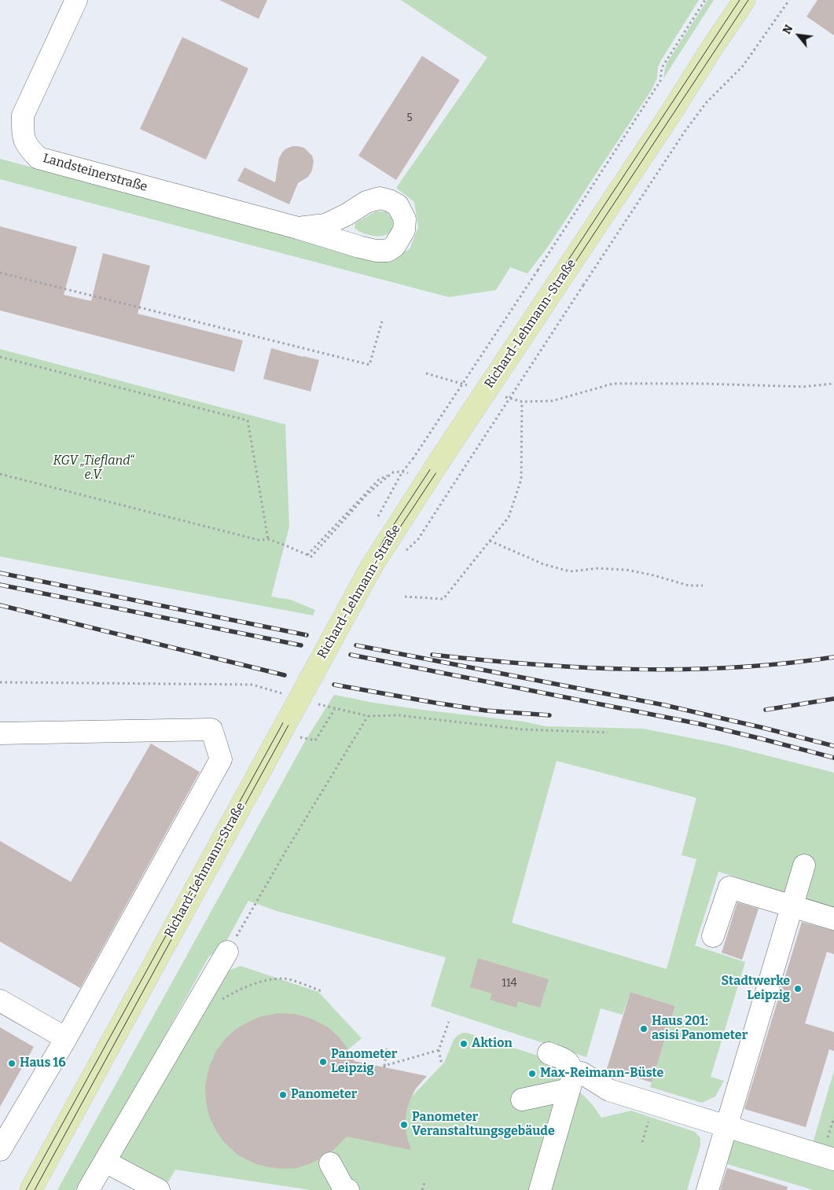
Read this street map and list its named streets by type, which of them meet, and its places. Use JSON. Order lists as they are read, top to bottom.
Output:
{
  "streets": {
    "main road": ["Richard-Lehmann-Straße"],
    "street": ["Landsteinerstraße"]
  },
  "parks": ["KGV „Tiefland“ e.V."],
  "places": [
    "Stadtwerke Leipzig",
    "Haus 201: asisi Panometer",
    "Aktion",
    "Panometer Leipzig",
    "Haus 16",
    "Max-Reimann-Büste",
    "Panometer",
    "Panometer Veranstaltungsgebäude"
  ],
  "house_numbers": ["5", "114"],
  "north": "top left"
}
